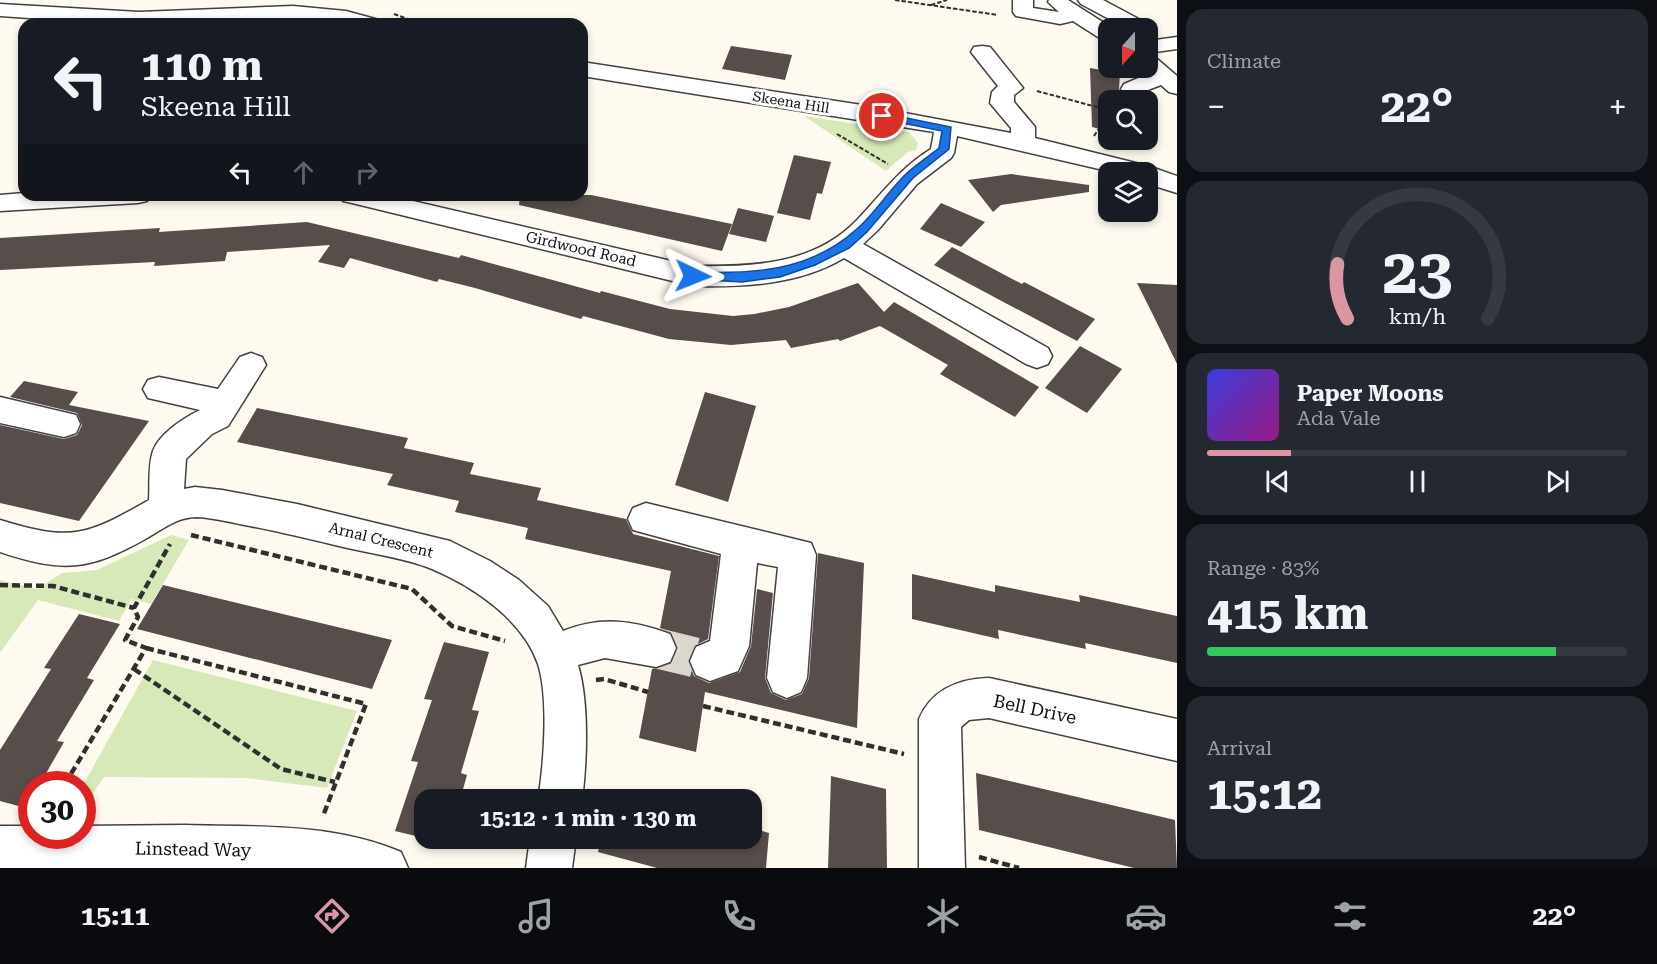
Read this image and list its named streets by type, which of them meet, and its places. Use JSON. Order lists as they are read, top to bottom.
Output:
{
  "streets": {
    "street": [
      "Skeena Hill",
      "Girdwood Road",
      "Arnal Crescent",
      "Bell Drive",
      "Linstead Way"
    ]
  },
  "crossings": [
    ["Skeena Hill", "Girdwood Road"]
  ],
  "north": "bottom",
  "page": {
    "tile": [
      "Climate",
      ["Range · 83%", "415 km"],
      ["Arrival", "15:12"]
    ],
    "turn": ["110 m", "Skeena Hill"],
    "heat": ["−", "22°", "+"],
    "song": ["Paper Moons", "Ada Vale"],
    "limit": "30",
    "trip": "15:12 · 1 min · 130 m",
    "tabs": ["15:11", "22°"],
    "gauge": ["23", "km/h"]
  }
}
